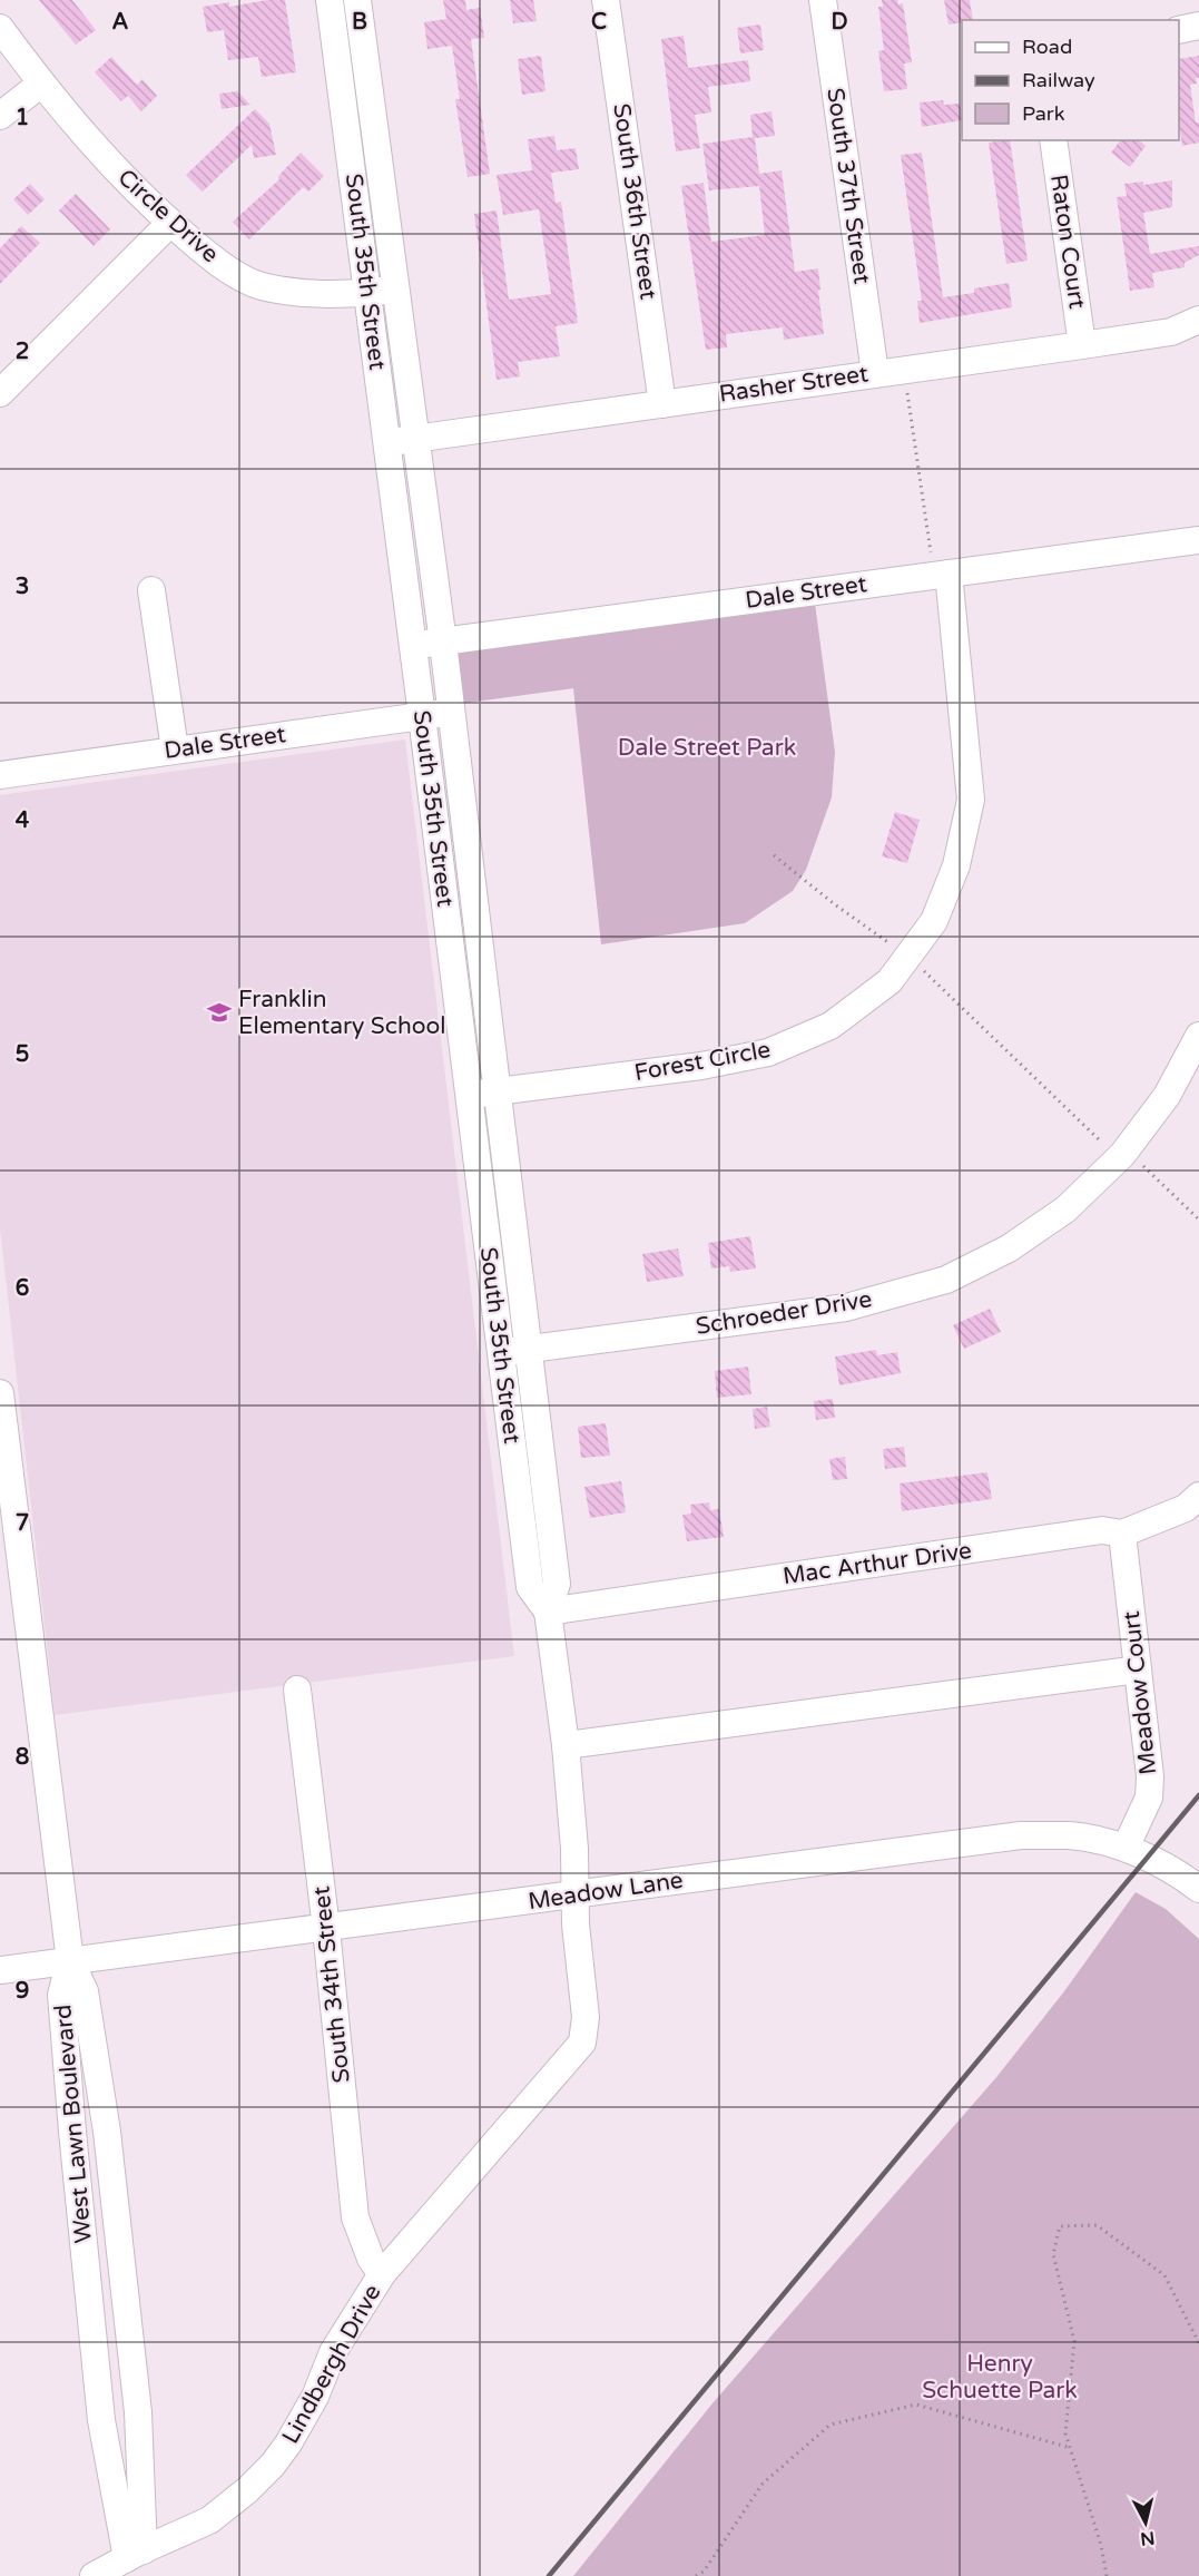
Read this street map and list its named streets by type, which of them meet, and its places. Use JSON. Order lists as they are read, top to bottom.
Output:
{
  "streets": {
    "street": [
      "South 37th Street",
      "South 36th Street",
      "Circle Drive",
      "Raton Court",
      "South 35th Street",
      "Rasher Street",
      "Dale Street",
      "Forest Circle",
      "Schroeder Drive",
      "Mac Arthur Drive",
      "Meadow Court",
      "Meadow Lane",
      "South 34th Street",
      "West Lawn Boulevard",
      "Lindbergh Drive"
    ]
  },
  "crossings": [
    ["South 37th Street", "Rasher Street"],
    ["South 36th Street", "Rasher Street"],
    ["Circle Drive", "South 35th Street"],
    ["Raton Court", "Rasher Street"],
    ["South 35th Street", "Rasher Street"],
    ["South 35th Street", "Dale Street"],
    ["South 35th Street", "Forest Circle"],
    ["South 35th Street", "Schroeder Drive"],
    ["South 35th Street", "Mac Arthur Drive"],
    ["South 35th Street", "Meadow Lane"],
    ["South 35th Street", "Lindbergh Drive"],
    ["Dale Street", "Forest Circle"],
    ["Mac Arthur Drive", "Meadow Court"],
    ["Meadow Court", "Meadow Lane"],
    ["Meadow Lane", "South 34th Street"],
    ["Meadow Lane", "West Lawn Boulevard"],
    ["South 34th Street", "Lindbergh Drive"],
    ["West Lawn Boulevard", "Lindbergh Drive"]
  ],
  "parks": ["Dale Street Park", "Henry Schuette Park"],
  "places": {
    "school or university": ["Franklin Elementary School"]
  },
  "legend": ["Road", "Railway", "Park"],
  "north": "bottom",
  "grid": {
    "columns": [
      "A",
      "B",
      "C",
      "D"
    ],
    "rows": [
      "1",
      "2",
      "3",
      "4",
      "5",
      "6",
      "7",
      "8",
      "9"
    ]
  }
}
